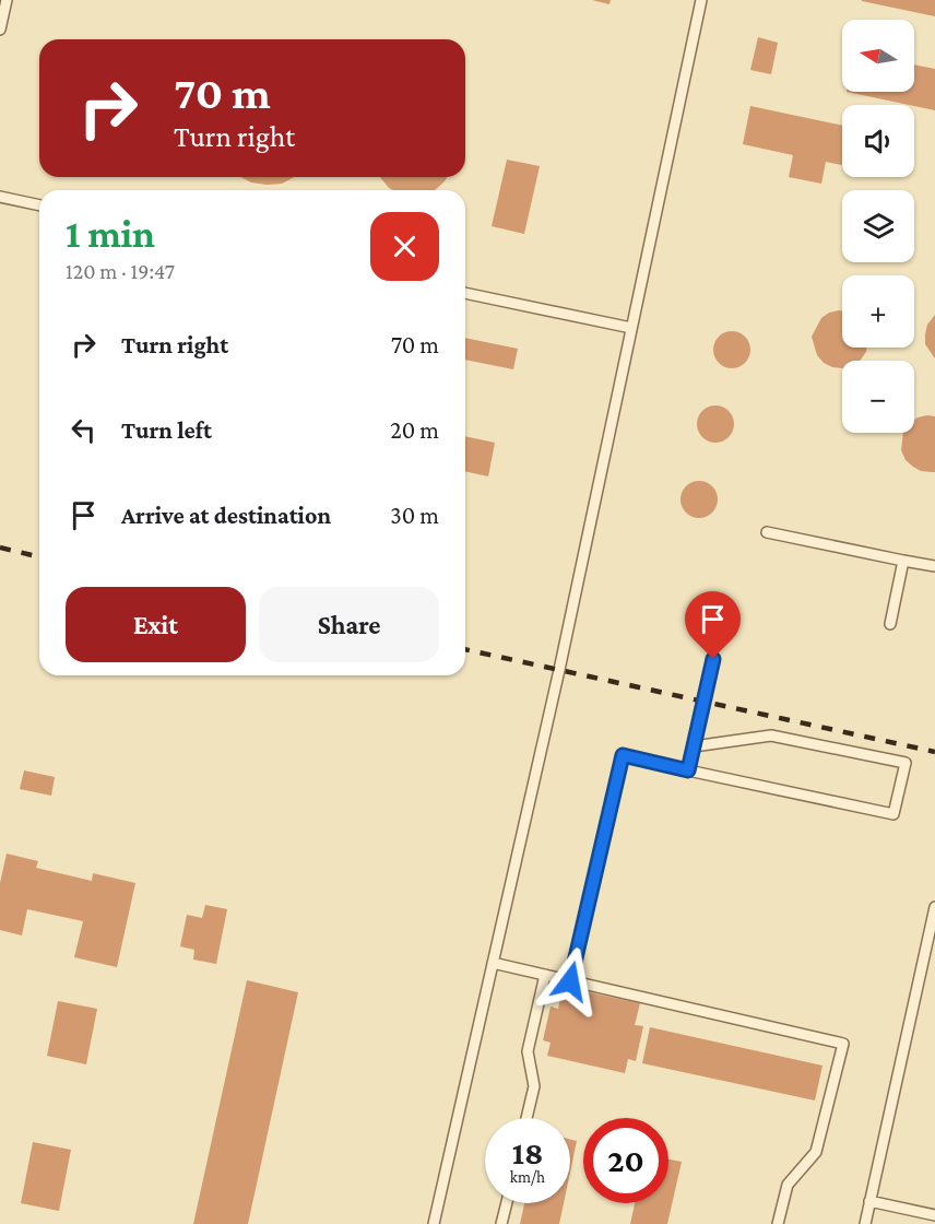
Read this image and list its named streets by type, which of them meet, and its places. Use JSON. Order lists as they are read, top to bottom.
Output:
{
  "north": "left",
  "page": {
    "map_buttons": ["+", "−"],
    "turn": ["70 m", "Turn right"],
    "heading": ["1 min", "120 m · 19:47"],
    "list": [
      {
        "name": "Turn right",
        "value": "70 m"
      },
      {
        "name": "Turn left",
        "value": "20 m"
      },
      {
        "name": "Arrive at destination",
        "value": "30 m"
      }
    ],
    "buttons": ["Exit", "Share"],
    "speed": "18 km/h",
    "limit": "20"
  }
}
